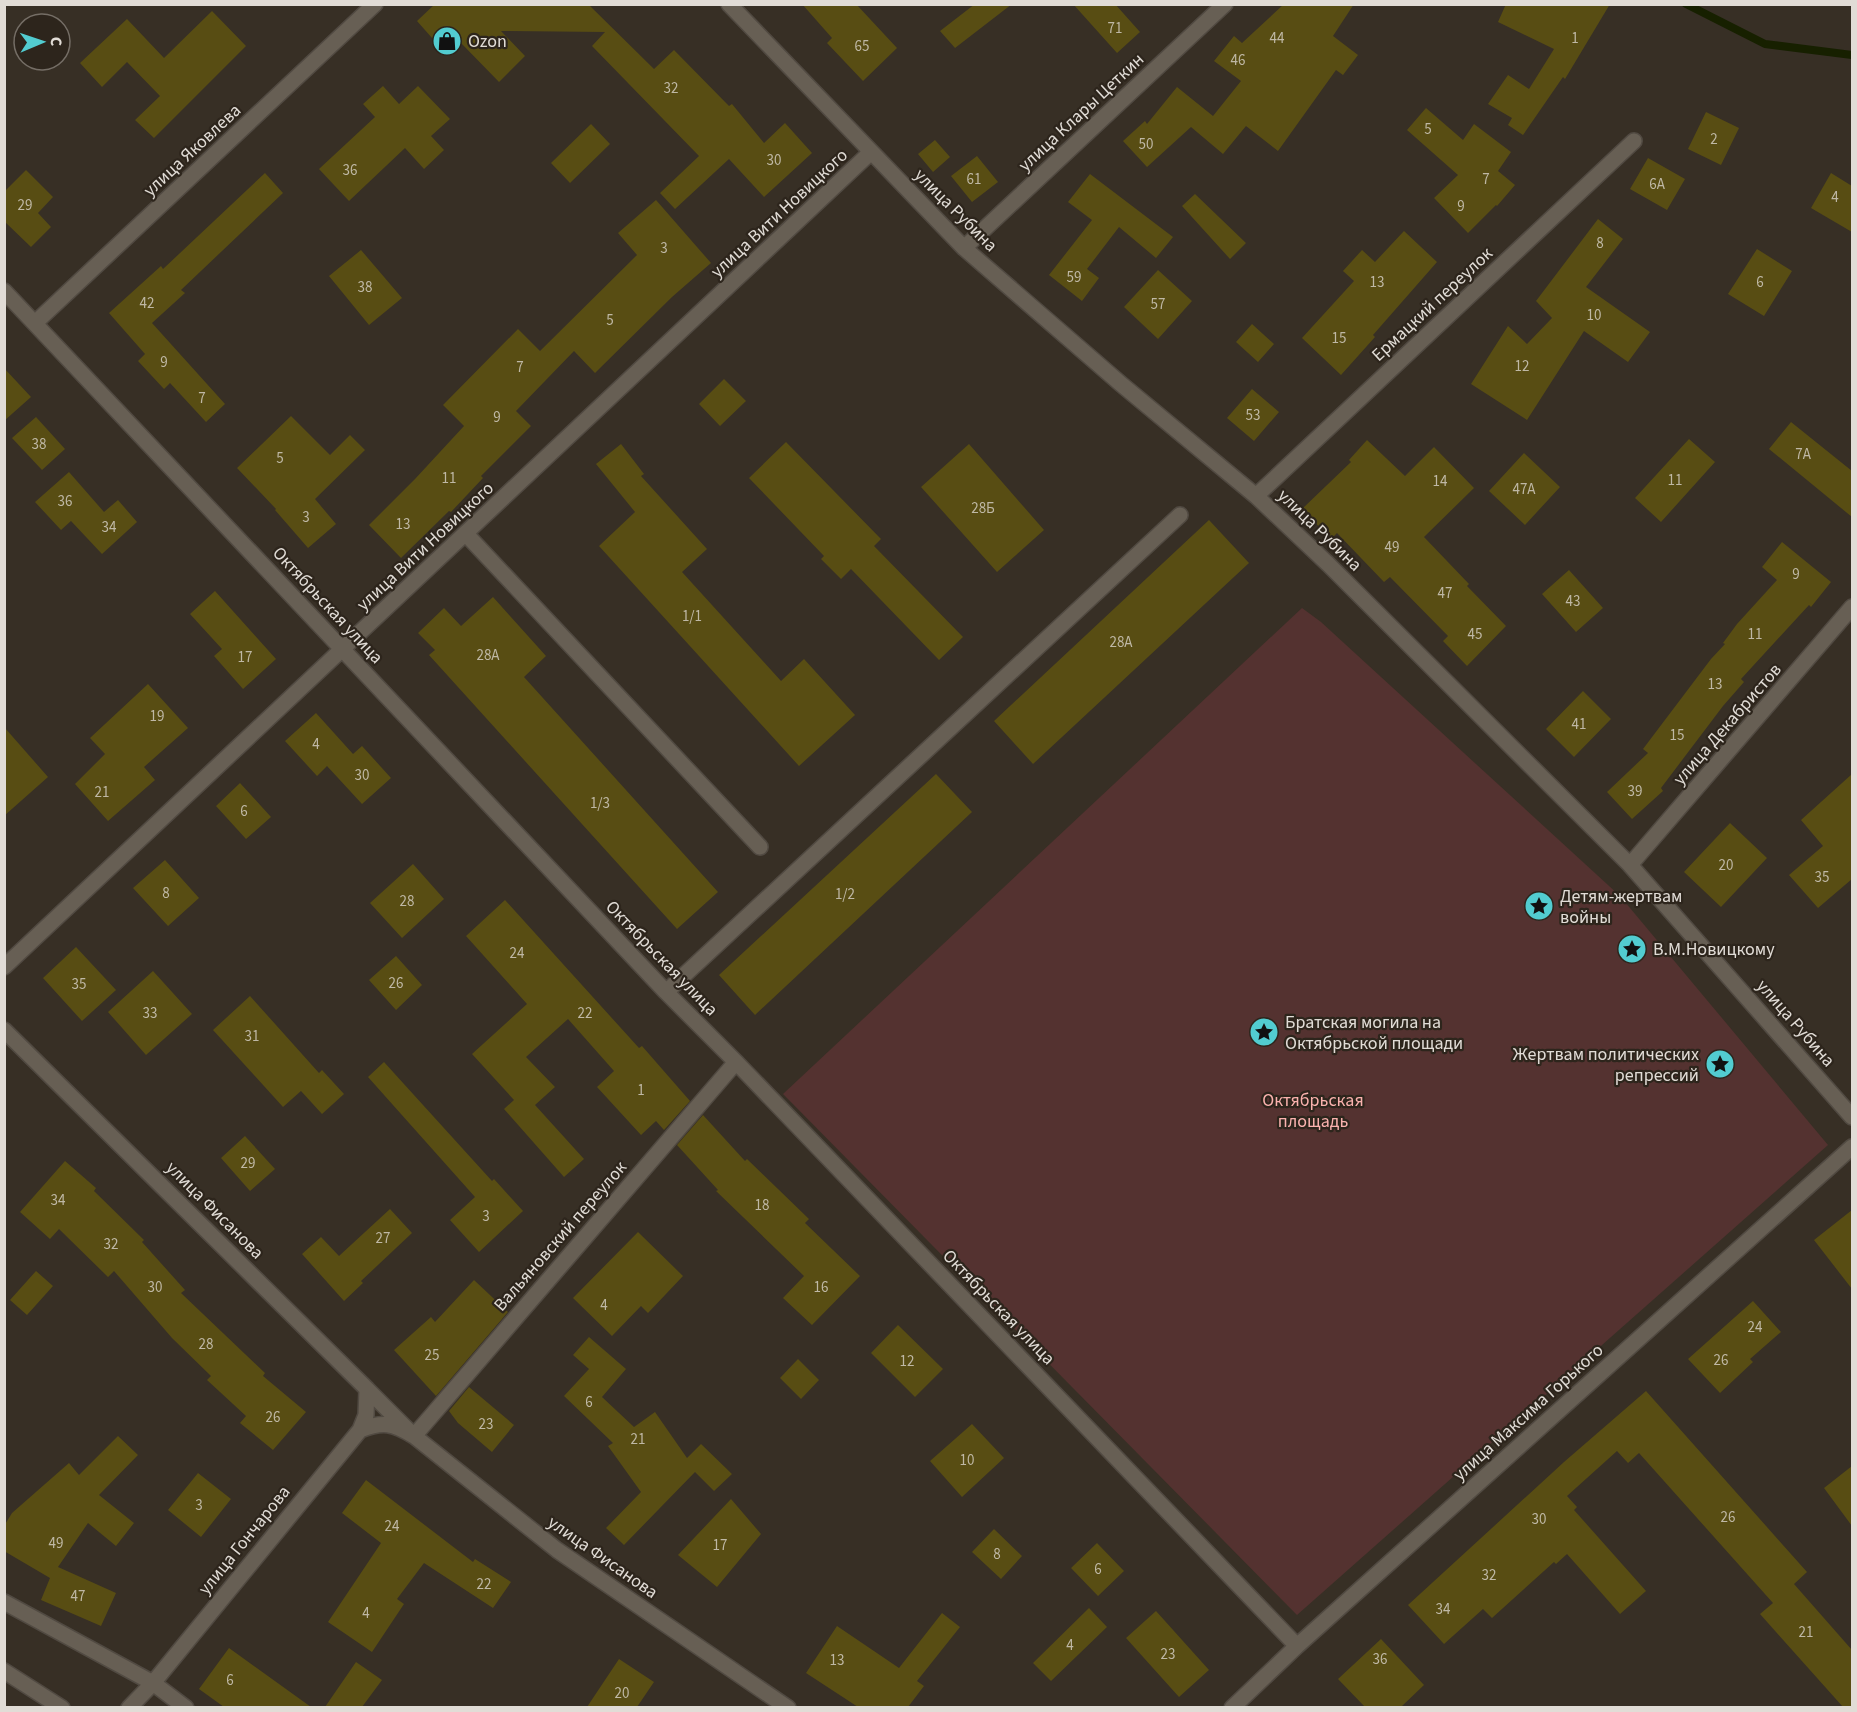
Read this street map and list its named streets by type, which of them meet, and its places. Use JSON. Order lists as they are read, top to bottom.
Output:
{
  "streets": {
    "street": [
      "улица Клары Цеткин",
      "улица Яковлева",
      "улица Рубина",
      "улица Вити Новицкого",
      "Ермацкий переулок",
      "Октябрьская улица",
      "улица Декабристов",
      "улица Фисанова",
      "Вальяновский переулок",
      "улица Максима Горького",
      "улица Гончарова"
    ]
  },
  "crossings": [
    ["улица Клары Цеткин", "улица Рубина"],
    ["улица Яковлева", "Октябрьская улица"],
    ["улица Рубина", "улица Вити Новицкого"],
    ["улица Рубина", "Ермацкий переулок"],
    ["улица Рубина", "улица Декабристов"],
    ["улица Вити Новицкого", "Октябрьская улица"],
    ["Октябрьская улица", "Вальяновский переулок"],
    ["Октябрьская улица", "улица Максима Горького"],
    ["улица Фисанова", "Вальяновский переулок"]
  ],
  "parks": ["Октябрьская площадь"],
  "places": {
    "shop": ["Ozon"],
    "place": [
      "Детям-жертвам войны",
      "В.М.Новицкому",
      "Братская могила на Октябрьской площади",
      "Жертвам политических репрессий"
    ]
  },
  "house_numbers": [
    "71",
    "44",
    "1",
    "65",
    "46",
    "32",
    "5",
    "2",
    "50",
    "30",
    "36",
    "61",
    "7",
    "6А",
    "4",
    "29",
    "9",
    "8",
    "3",
    "59",
    "13",
    "6",
    "38",
    "42",
    "57",
    "10",
    "5",
    "15",
    "9",
    "12",
    "7",
    "7",
    "53",
    "9",
    "38",
    "7А",
    "5",
    "11",
    "11",
    "14",
    "47А",
    "36",
    "28Б",
    "3",
    "13",
    "34",
    "49",
    "9",
    "47",
    "43",
    "1/1",
    "45",
    "11",
    "28А",
    "28А",
    "17",
    "13",
    "19",
    "41",
    "15",
    "4",
    "30",
    "39",
    "21",
    "1/3",
    "6",
    "20",
    "35",
    "8",
    "1/2",
    "28",
    "24",
    "26",
    "35",
    "33",
    "22",
    "31",
    "1",
    "29",
    "34",
    "18",
    "3",
    "27",
    "32",
    "30",
    "16",
    "4",
    "24",
    "28",
    "25",
    "26",
    "12",
    "6",
    "26",
    "23",
    "21",
    "10",
    "3",
    "26",
    "30",
    "24",
    "49",
    "17",
    "8",
    "6",
    "32",
    "22",
    "47",
    "34",
    "4",
    "21",
    "4",
    "23",
    "36",
    "13",
    "6",
    "20"
  ],
  "north": "right"
}
